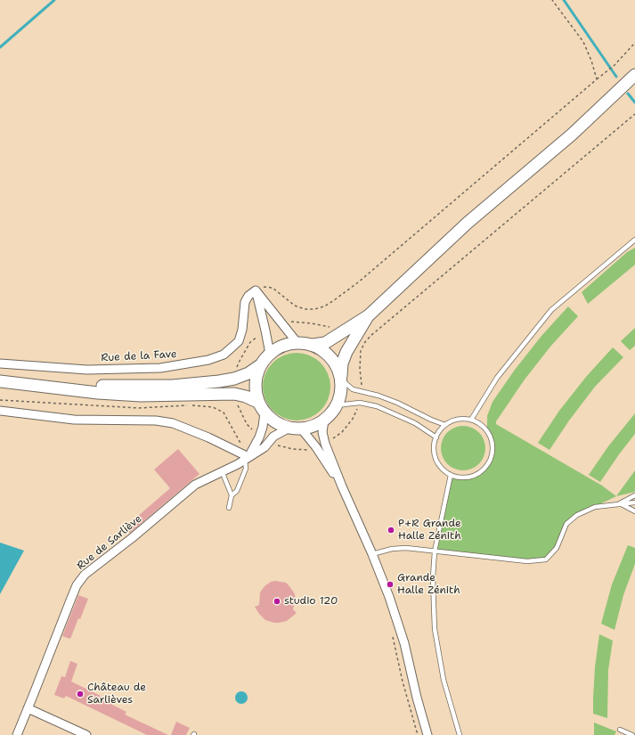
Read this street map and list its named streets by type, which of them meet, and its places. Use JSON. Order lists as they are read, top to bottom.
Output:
{
  "streets": {
    "street": ["Rue de la Fave", "Rue de Sarliève"]
  },
  "places": [
    "P+R Grande Halle Zénith",
    "Grande Halle Zénith",
    "studio 120",
    "Château de Sarlièves"
  ]
}
